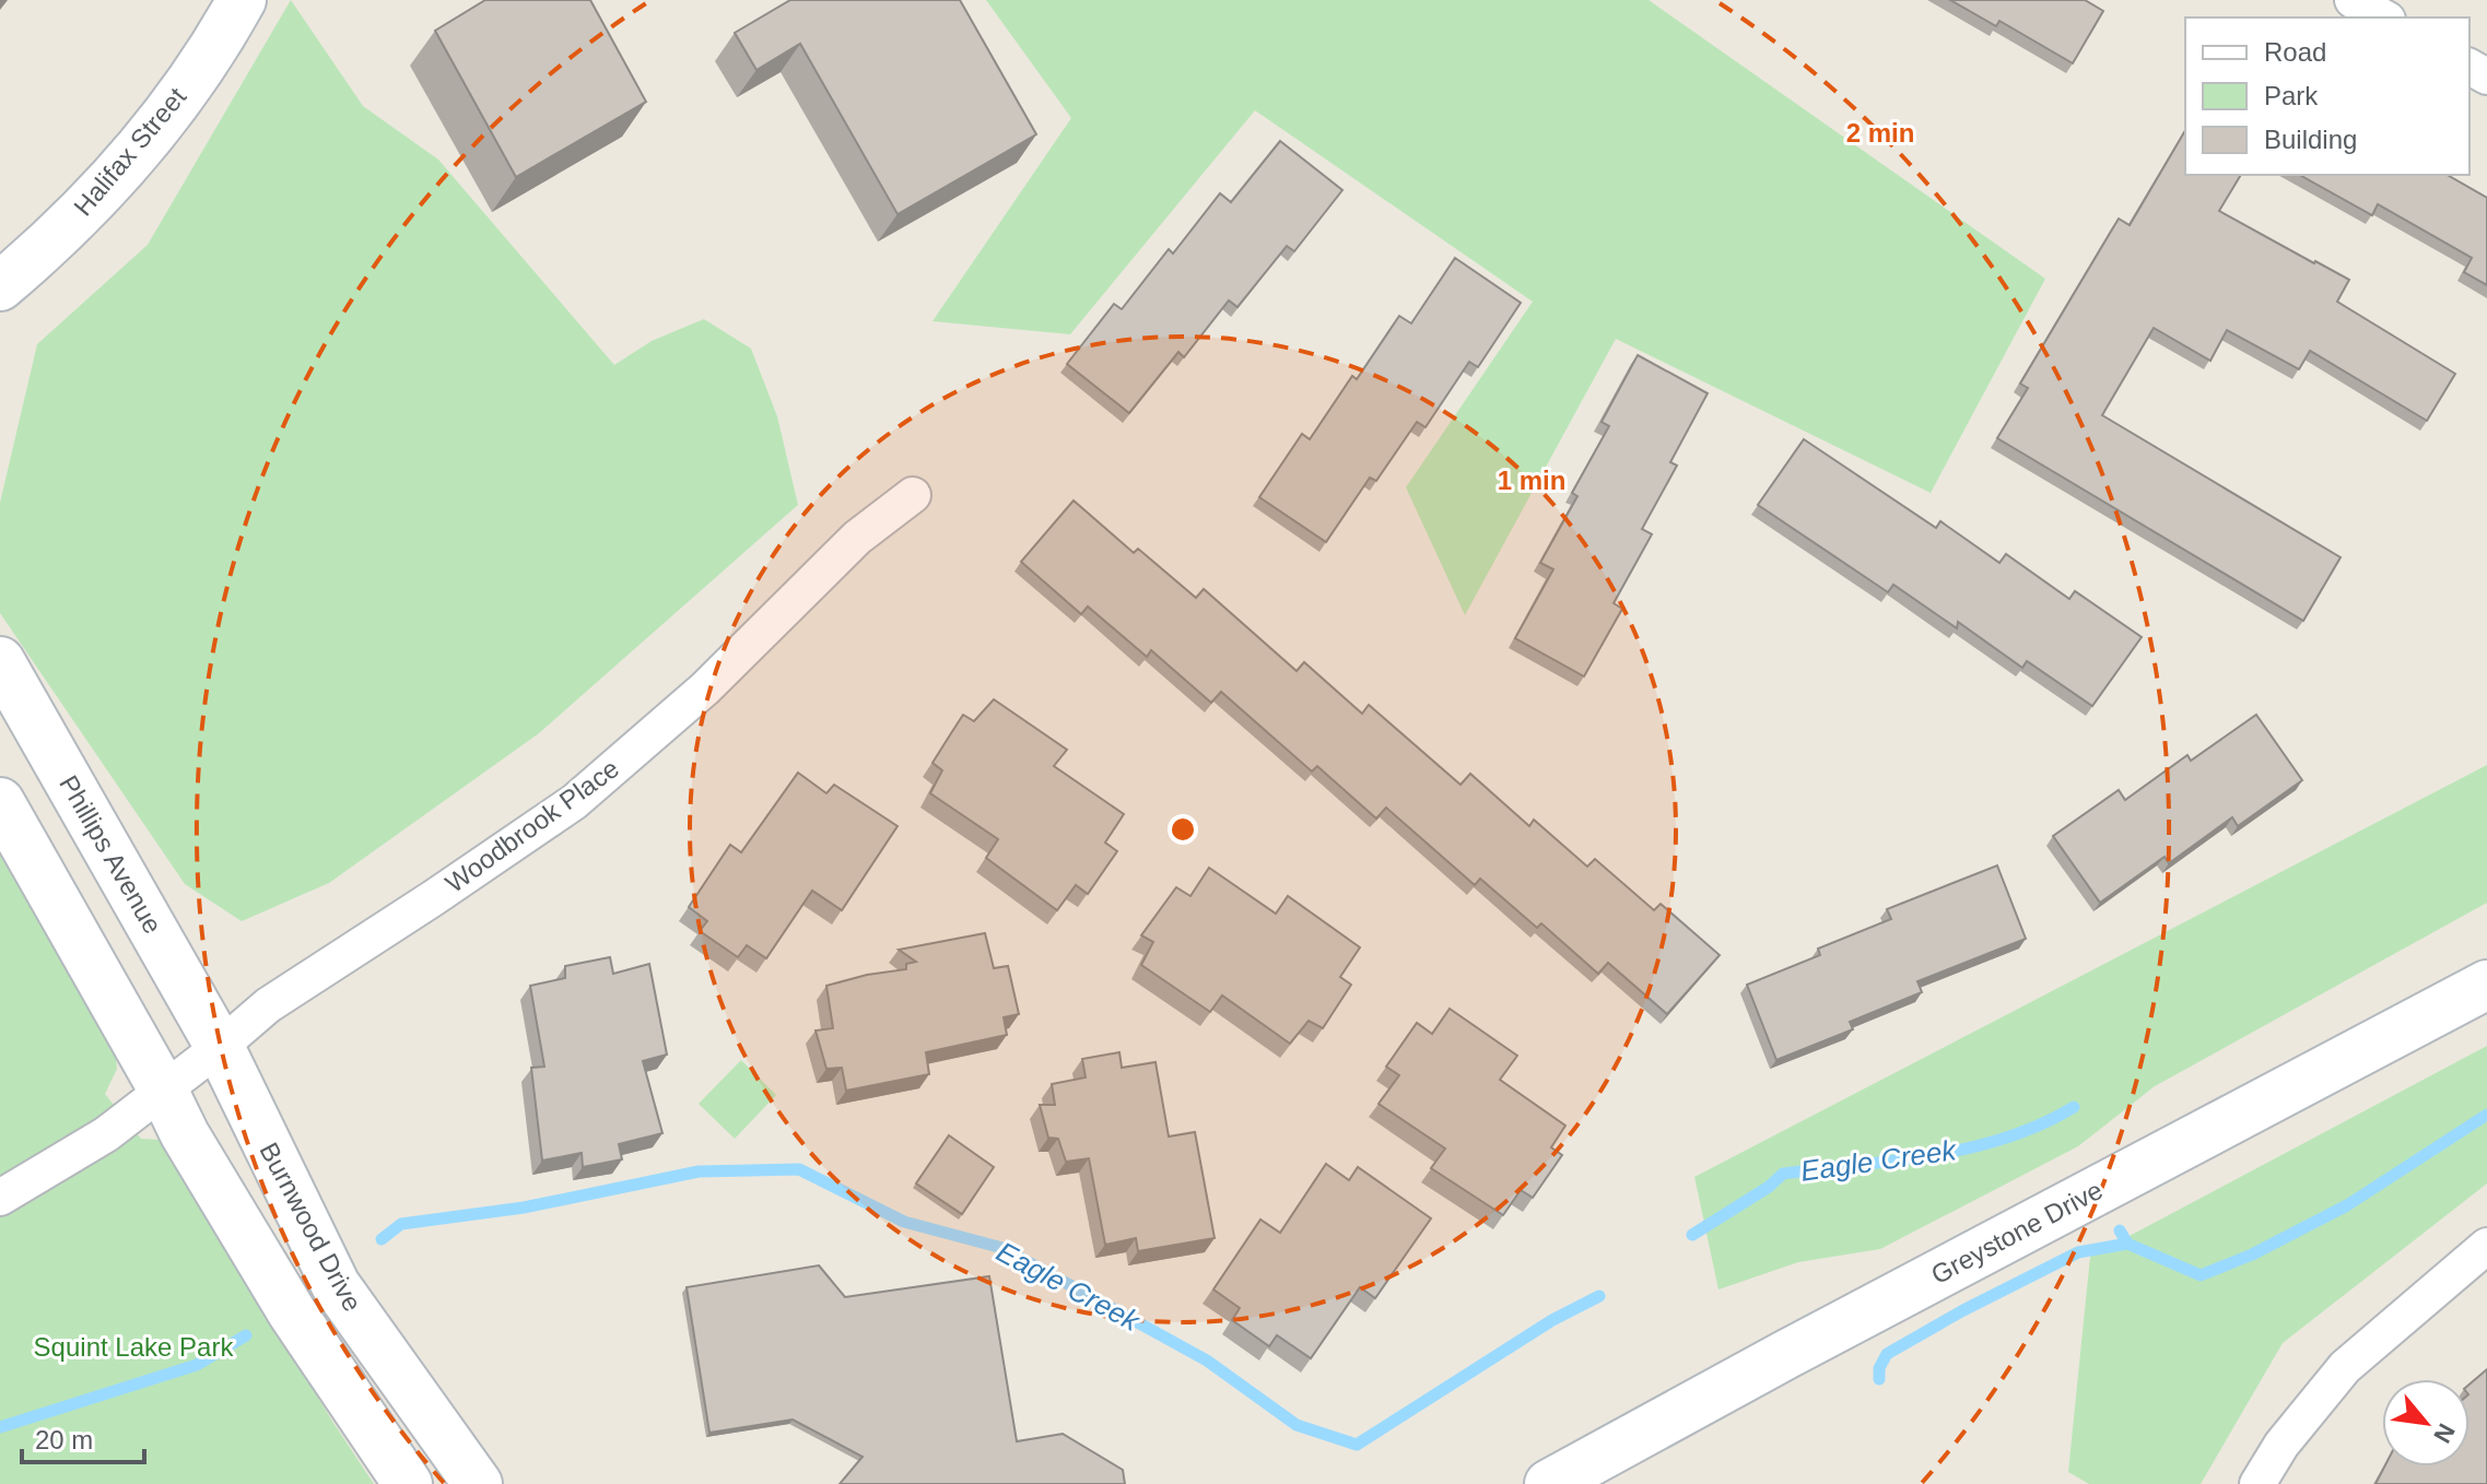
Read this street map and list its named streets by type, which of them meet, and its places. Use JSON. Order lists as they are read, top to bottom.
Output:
{
  "streets": {
    "street": [
      "Halifax Street",
      "Woodbrook Place",
      "Phillips Avenue",
      "Burnwood Drive",
      "Greystone Drive"
    ]
  },
  "crossings": [
    ["Woodbrook Place", "Phillips Avenue"],
    ["Woodbrook Place", "Burnwood Drive"],
    ["Phillips Avenue", "Burnwood Drive"]
  ],
  "water": ["Eagle Creek"],
  "parks": ["Squint Lake Park"],
  "legend": ["Road", "Park", "Building"],
  "scale_bar": "20 m",
  "north": "bottom right",
  "rings": ["2 min", "1 min"]
}
